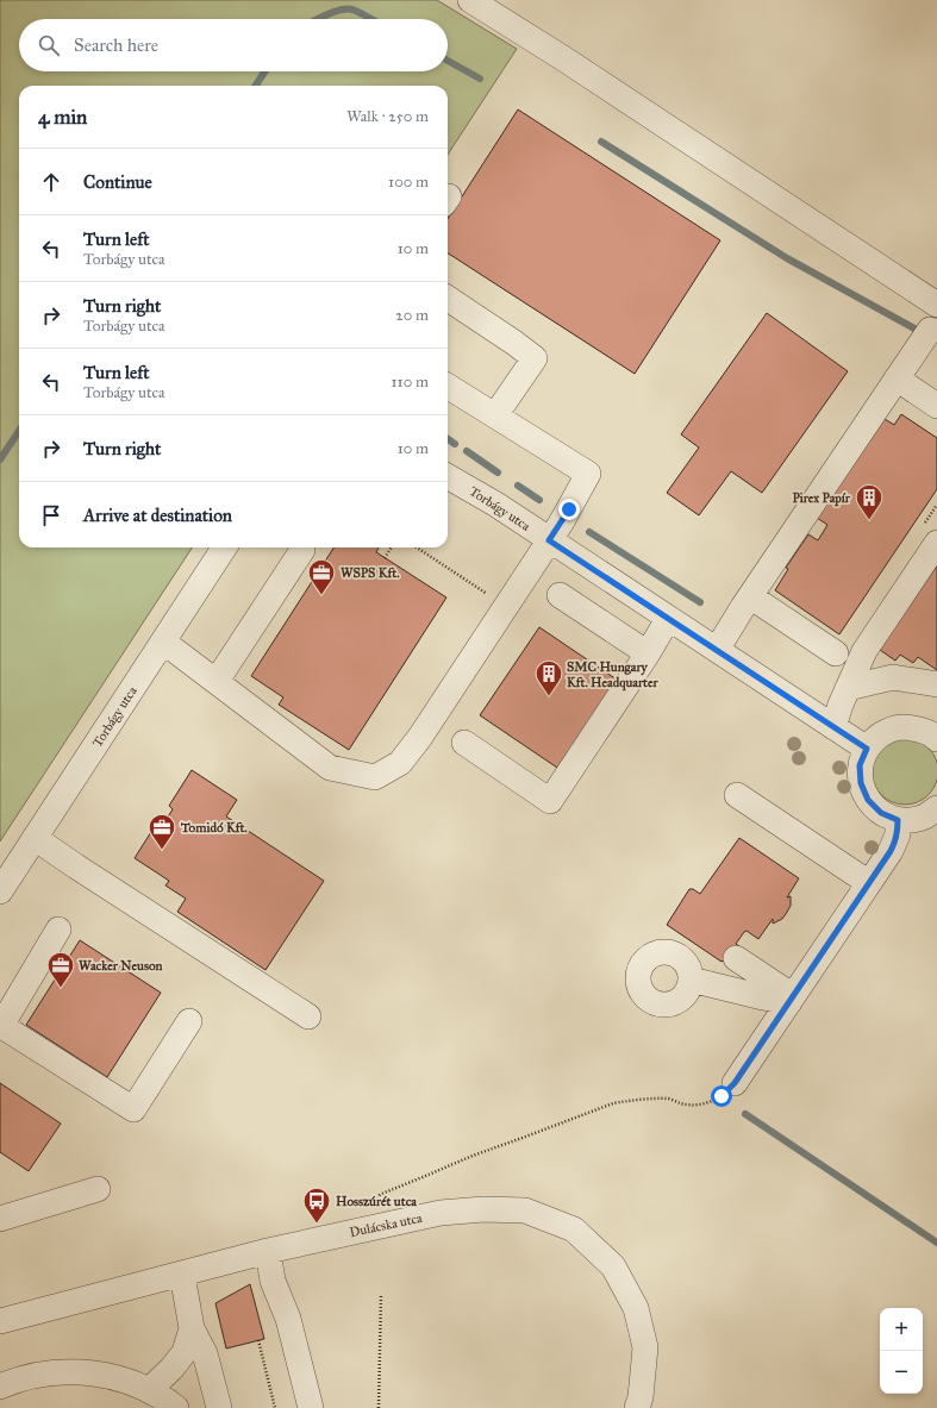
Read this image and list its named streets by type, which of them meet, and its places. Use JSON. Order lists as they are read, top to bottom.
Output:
{
  "streets": {
    "street": ["Torbágy utca", "Dulácska utca"]
  },
  "places": {
    "building": ["Pirex Papír", "SMC Hungary Kft. Headquarter"],
    "office": ["WSPS Kft.", "Tomidó Kft.", "Wacker Neuson"],
    "bus stop": ["Hosszúrét utca"]
  },
  "page": {
    "search": "Search here",
    "heading": ["4 min", "Walk · 250 m"],
    "list": [
      ["Continue", "100 m"],
      ["Turn left", "Torbágy utca", "10 m"],
      ["Turn right", "Torbágy utca", "20 m"],
      ["Turn left", "Torbágy utca", "110 m"],
      ["Turn right", "10 m"],
      "Arrive at destination"
    ],
    "map_buttons": ["+", "−"]
  }
}
